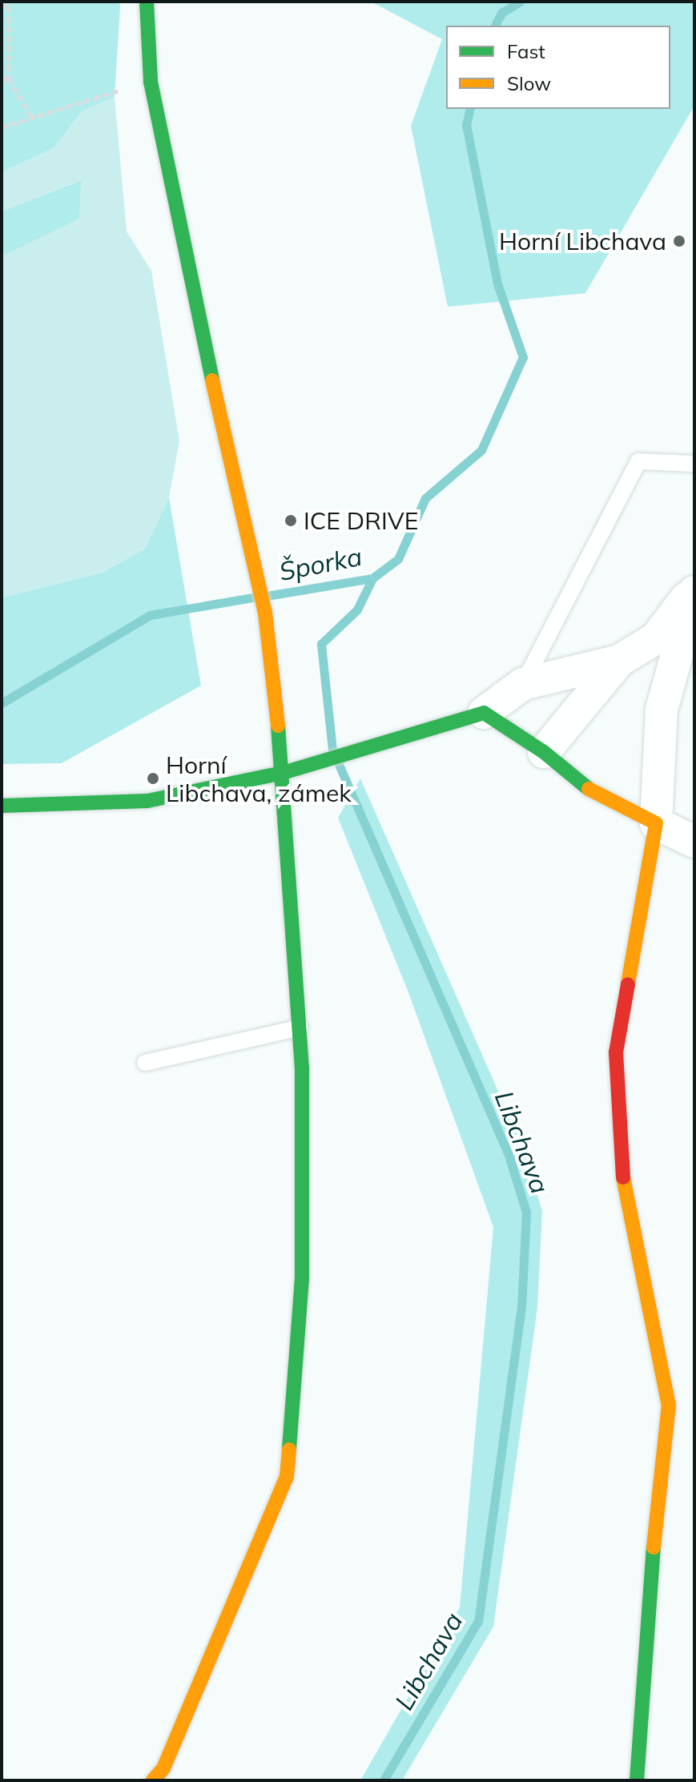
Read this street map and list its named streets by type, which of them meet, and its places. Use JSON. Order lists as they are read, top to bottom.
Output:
{
  "water": ["Šporka", "Libchava"],
  "places": ["Horní Libchava", "ICE DRIVE", "Horní Libchava, zámek"],
  "legend": ["Fast", "Slow"]
}
